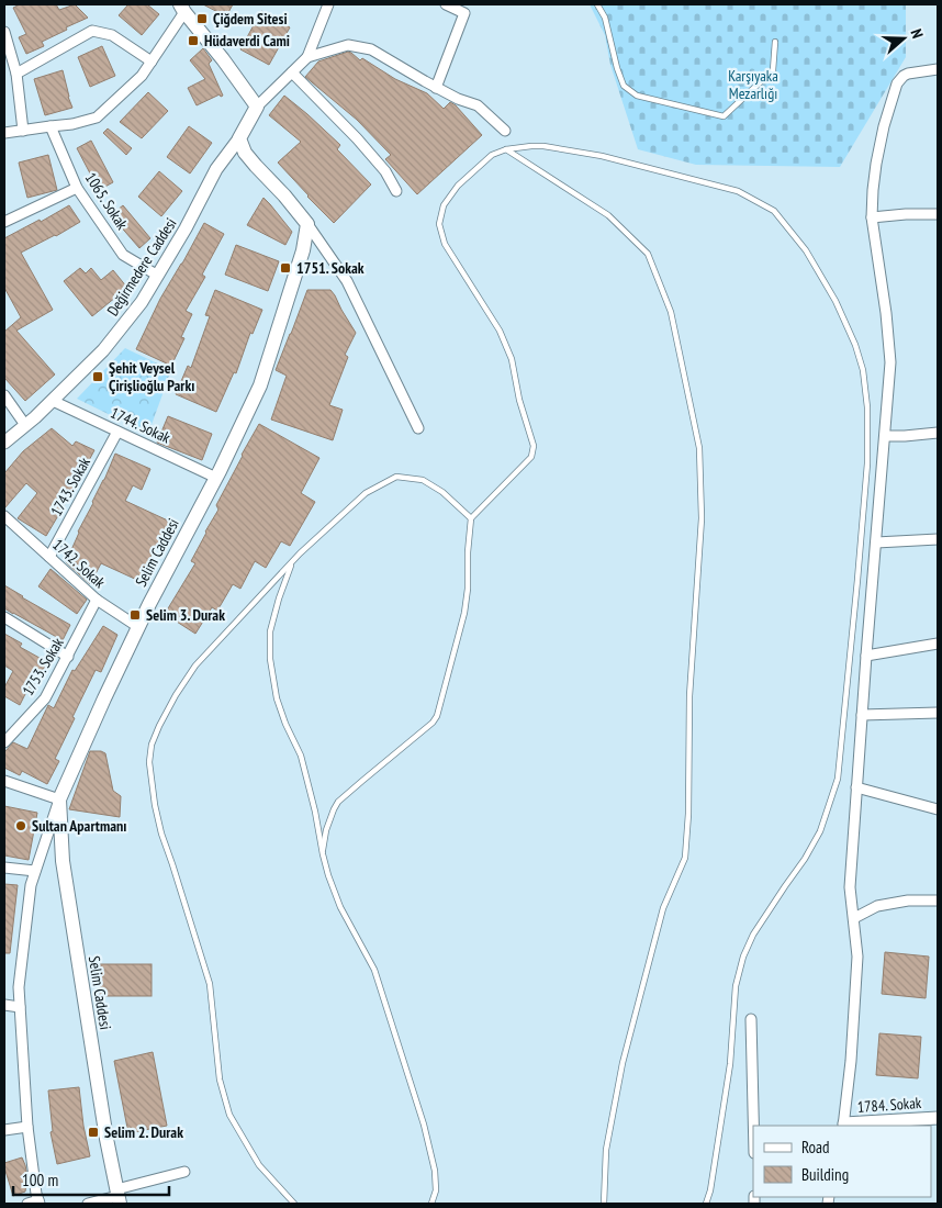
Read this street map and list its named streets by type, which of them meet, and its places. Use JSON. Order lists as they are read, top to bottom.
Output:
{
  "streets": {
    "main road": ["Selim Caddesi"],
    "street": [
      "1065. Sokak",
      "Değirmedere Caddesi",
      "1744. Sokak",
      "1743. Sokak",
      "1742. Sokak",
      "1753. Sokak",
      "1784. Sokak"
    ]
  },
  "crossings": [
    ["1065. Sokak", "Değirmedere Caddesi"],
    ["Değirmedere Caddesi", "1744. Sokak"],
    ["1744. Sokak", "1743. Sokak"],
    ["1744. Sokak", "Selim Caddesi"],
    ["1743. Sokak", "1742. Sokak"],
    ["Selim Caddesi", "1742. Sokak"],
    ["1742. Sokak", "1753. Sokak"]
  ],
  "parks": ["Karşıyaka Mezarlığı"],
  "places": {
    "transit": [
      "Çiğdem Sitesi",
      "Hüdaverdi Cami",
      "1751. Sokak",
      "Şehit Veysel Çirişlioğlu Parkı",
      "Selim 3. Durak",
      "Selim 2. Durak"
    ],
    "other": ["Sultan Apartmanı"]
  },
  "legend": ["Road", "Building"],
  "scale_bar": "100 m",
  "north": "right"
}
